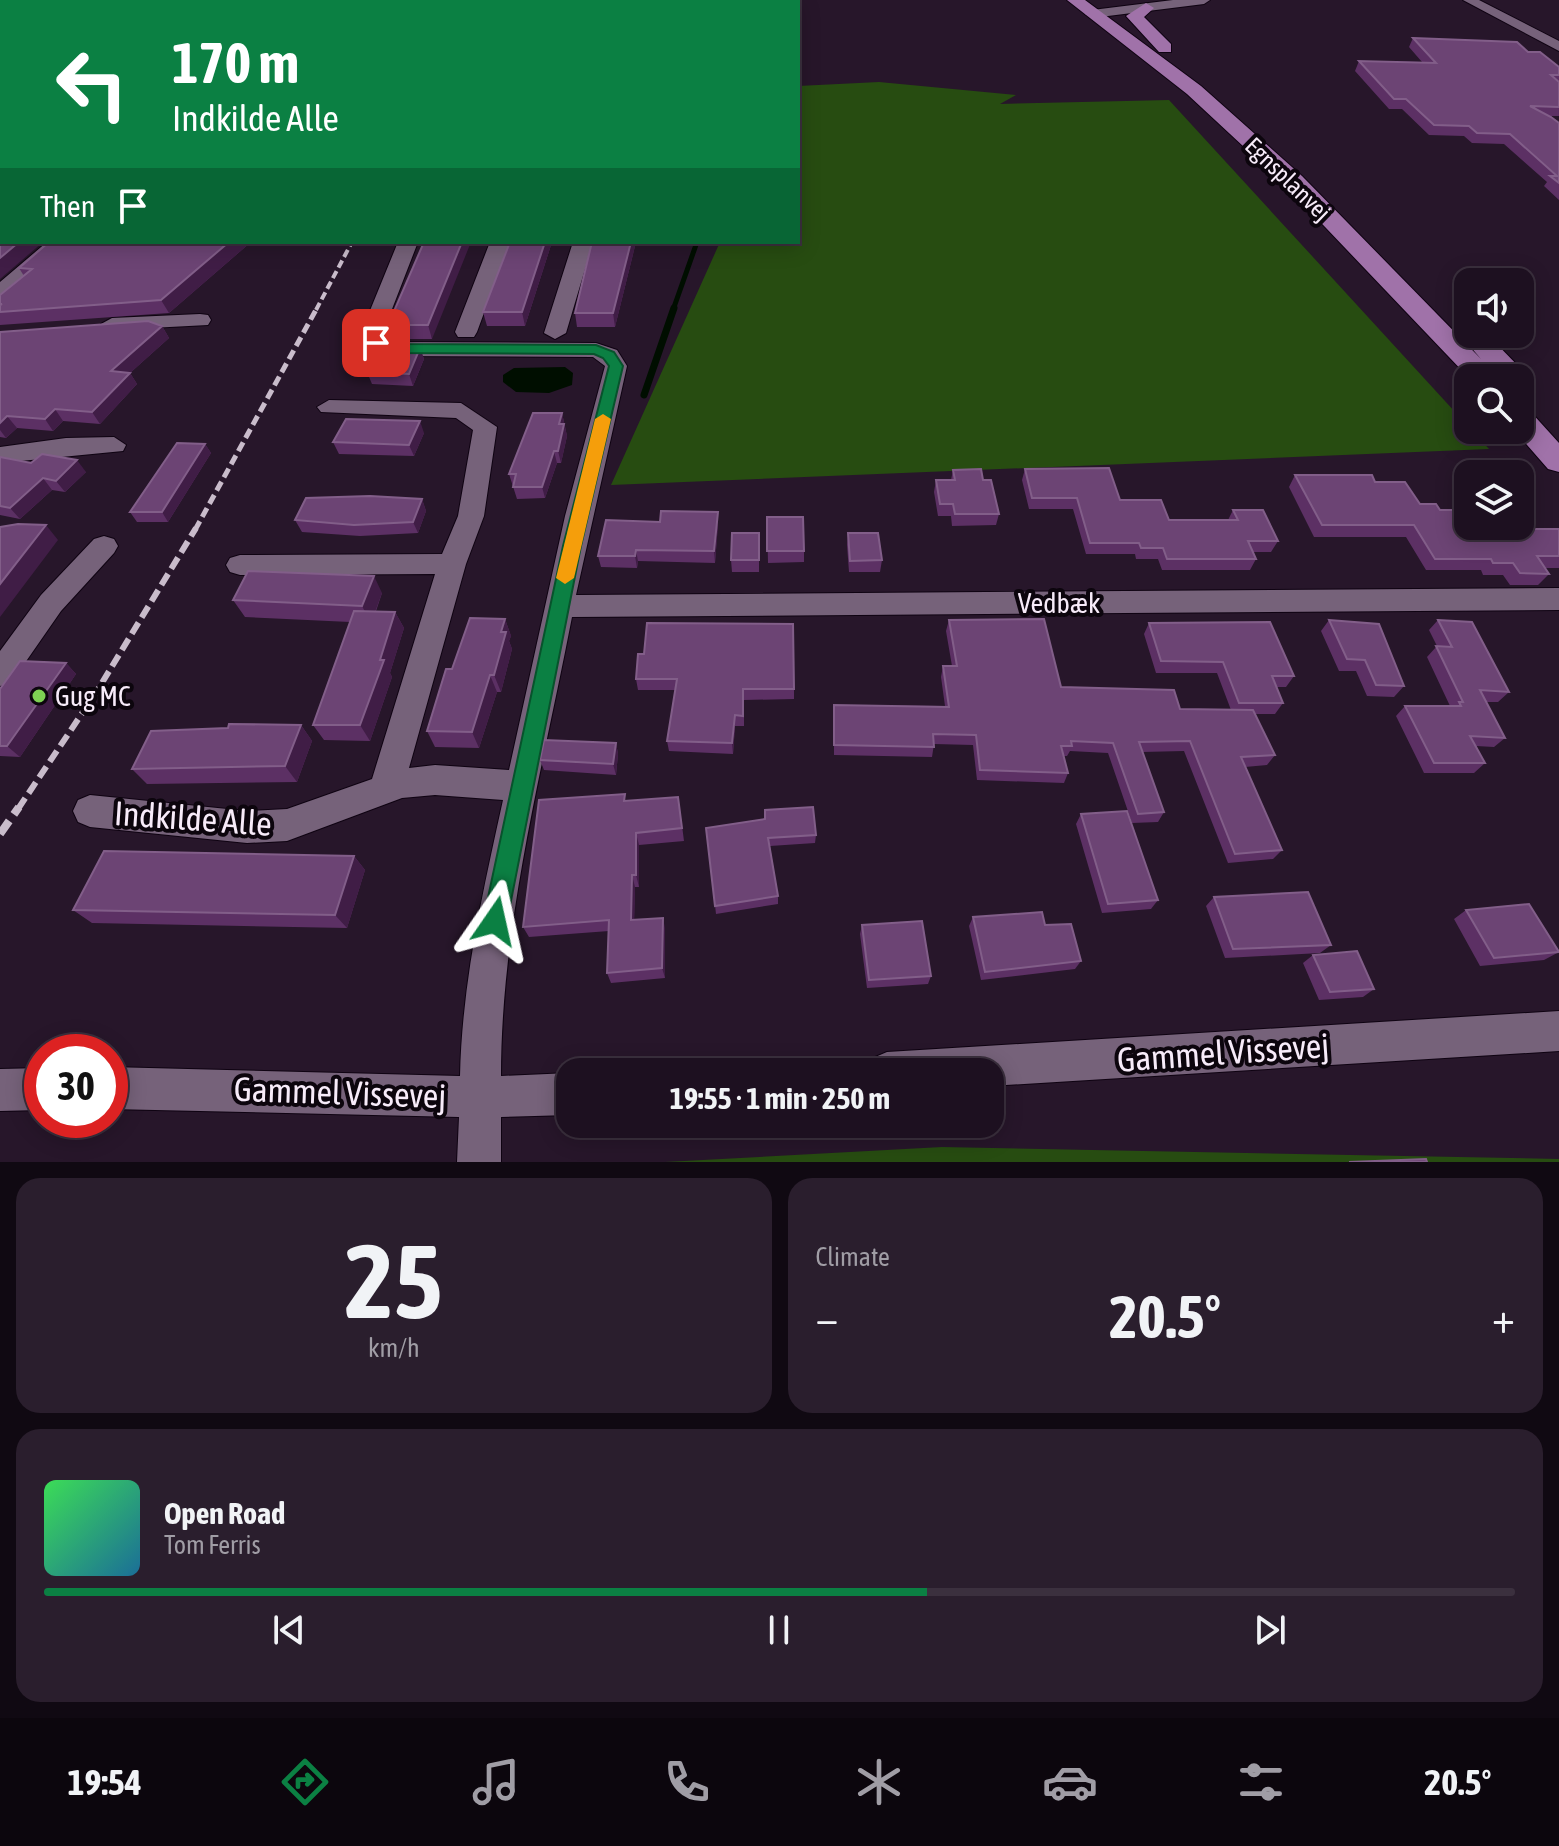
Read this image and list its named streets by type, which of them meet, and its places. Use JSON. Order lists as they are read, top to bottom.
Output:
{
  "streets": {
    "main road": ["Egnsplanvej"],
    "street": ["Vedbæk", "Indkilde Alle", "Gammel Vissevej"]
  },
  "places": ["Gug MC"],
  "page": {
    "turn": ["170 m", "Indkilde Alle"],
    "then": "Then",
    "limit": "30",
    "trip": "19:55 · 1 min · 250 m",
    "tile": [
      ["25", "km/h"],
      "Climate"
    ],
    "heat": ["−", "20.5°", "+"],
    "song": ["Open Road", "Tom Ferris"],
    "tabs": ["19:54", "20.5°"]
  }
}
